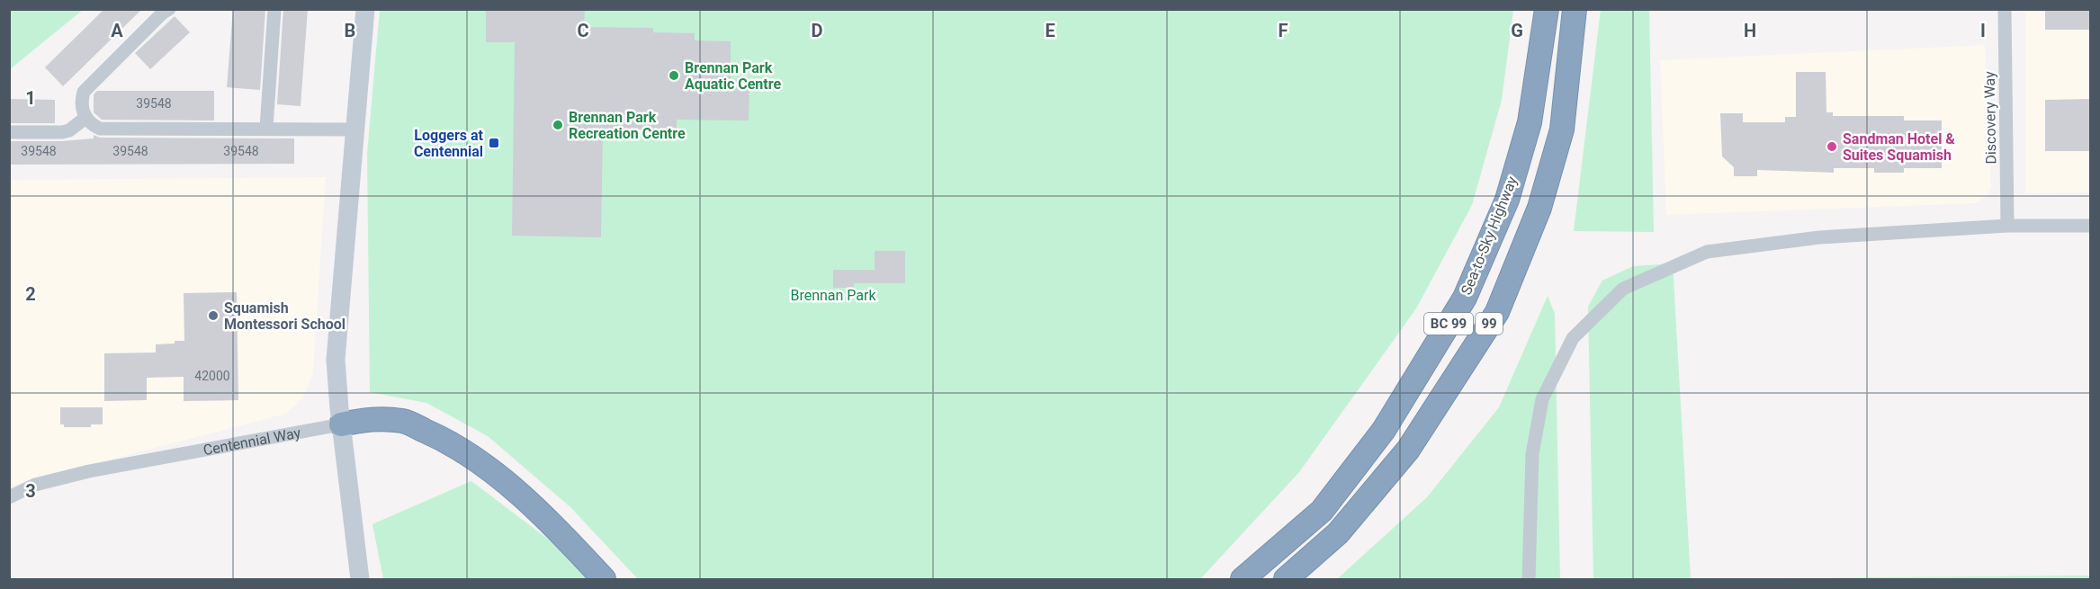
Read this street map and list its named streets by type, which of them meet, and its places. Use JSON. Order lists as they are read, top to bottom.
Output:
{
  "streets": {
    "highway": ["Sea-to-Sky Highway", "BC 99", "99"],
    "street": ["Discovery Way", "Centennial Way"]
  },
  "parks": ["Brennan Park"],
  "places": {
    "other": [
      "Brennan Park Aquatic Centre",
      "Brennan Park Recreation Centre",
      "Sandman Hotel & Suites Squamish",
      "Squamish Montessori School"
    ],
    "transit": ["Loggers at Centennial"]
  },
  "house_numbers": [
    "39548",
    "39548",
    "39548",
    "39548",
    "42000"
  ],
  "grid": {
    "columns": [
      "A",
      "B",
      "C",
      "D",
      "E",
      "F",
      "G",
      "H",
      "I"
    ],
    "rows": ["1", "2", "3"]
  }
}
